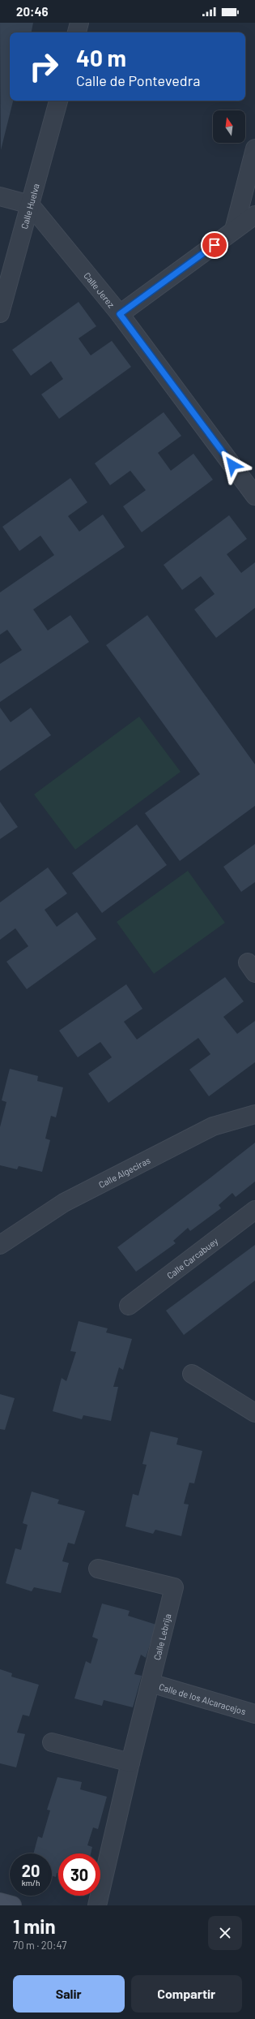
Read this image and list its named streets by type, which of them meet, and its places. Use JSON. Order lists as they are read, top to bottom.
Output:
{
  "streets": {
    "street": [
      "Calle Huelva",
      "Calle Jerez",
      "Calle Algeciras",
      "Calle Carcabuey",
      "Calle Lebrija",
      "Calle de los Alcaracejos"
    ]
  },
  "crossings": [
    ["Calle Huelva", "Calle Jerez"],
    ["Calle Lebrija", "Calle de los Alcaracejos"]
  ],
  "north": "top",
  "page": {
    "status": "20:46",
    "turn": ["40 m", "Calle de Pontevedra"],
    "speed": "20 km/h",
    "limit": "30",
    "heading": ["1 min", "70 m · 20:47"],
    "buttons": ["Salir", "Compartir"]
  }
}
